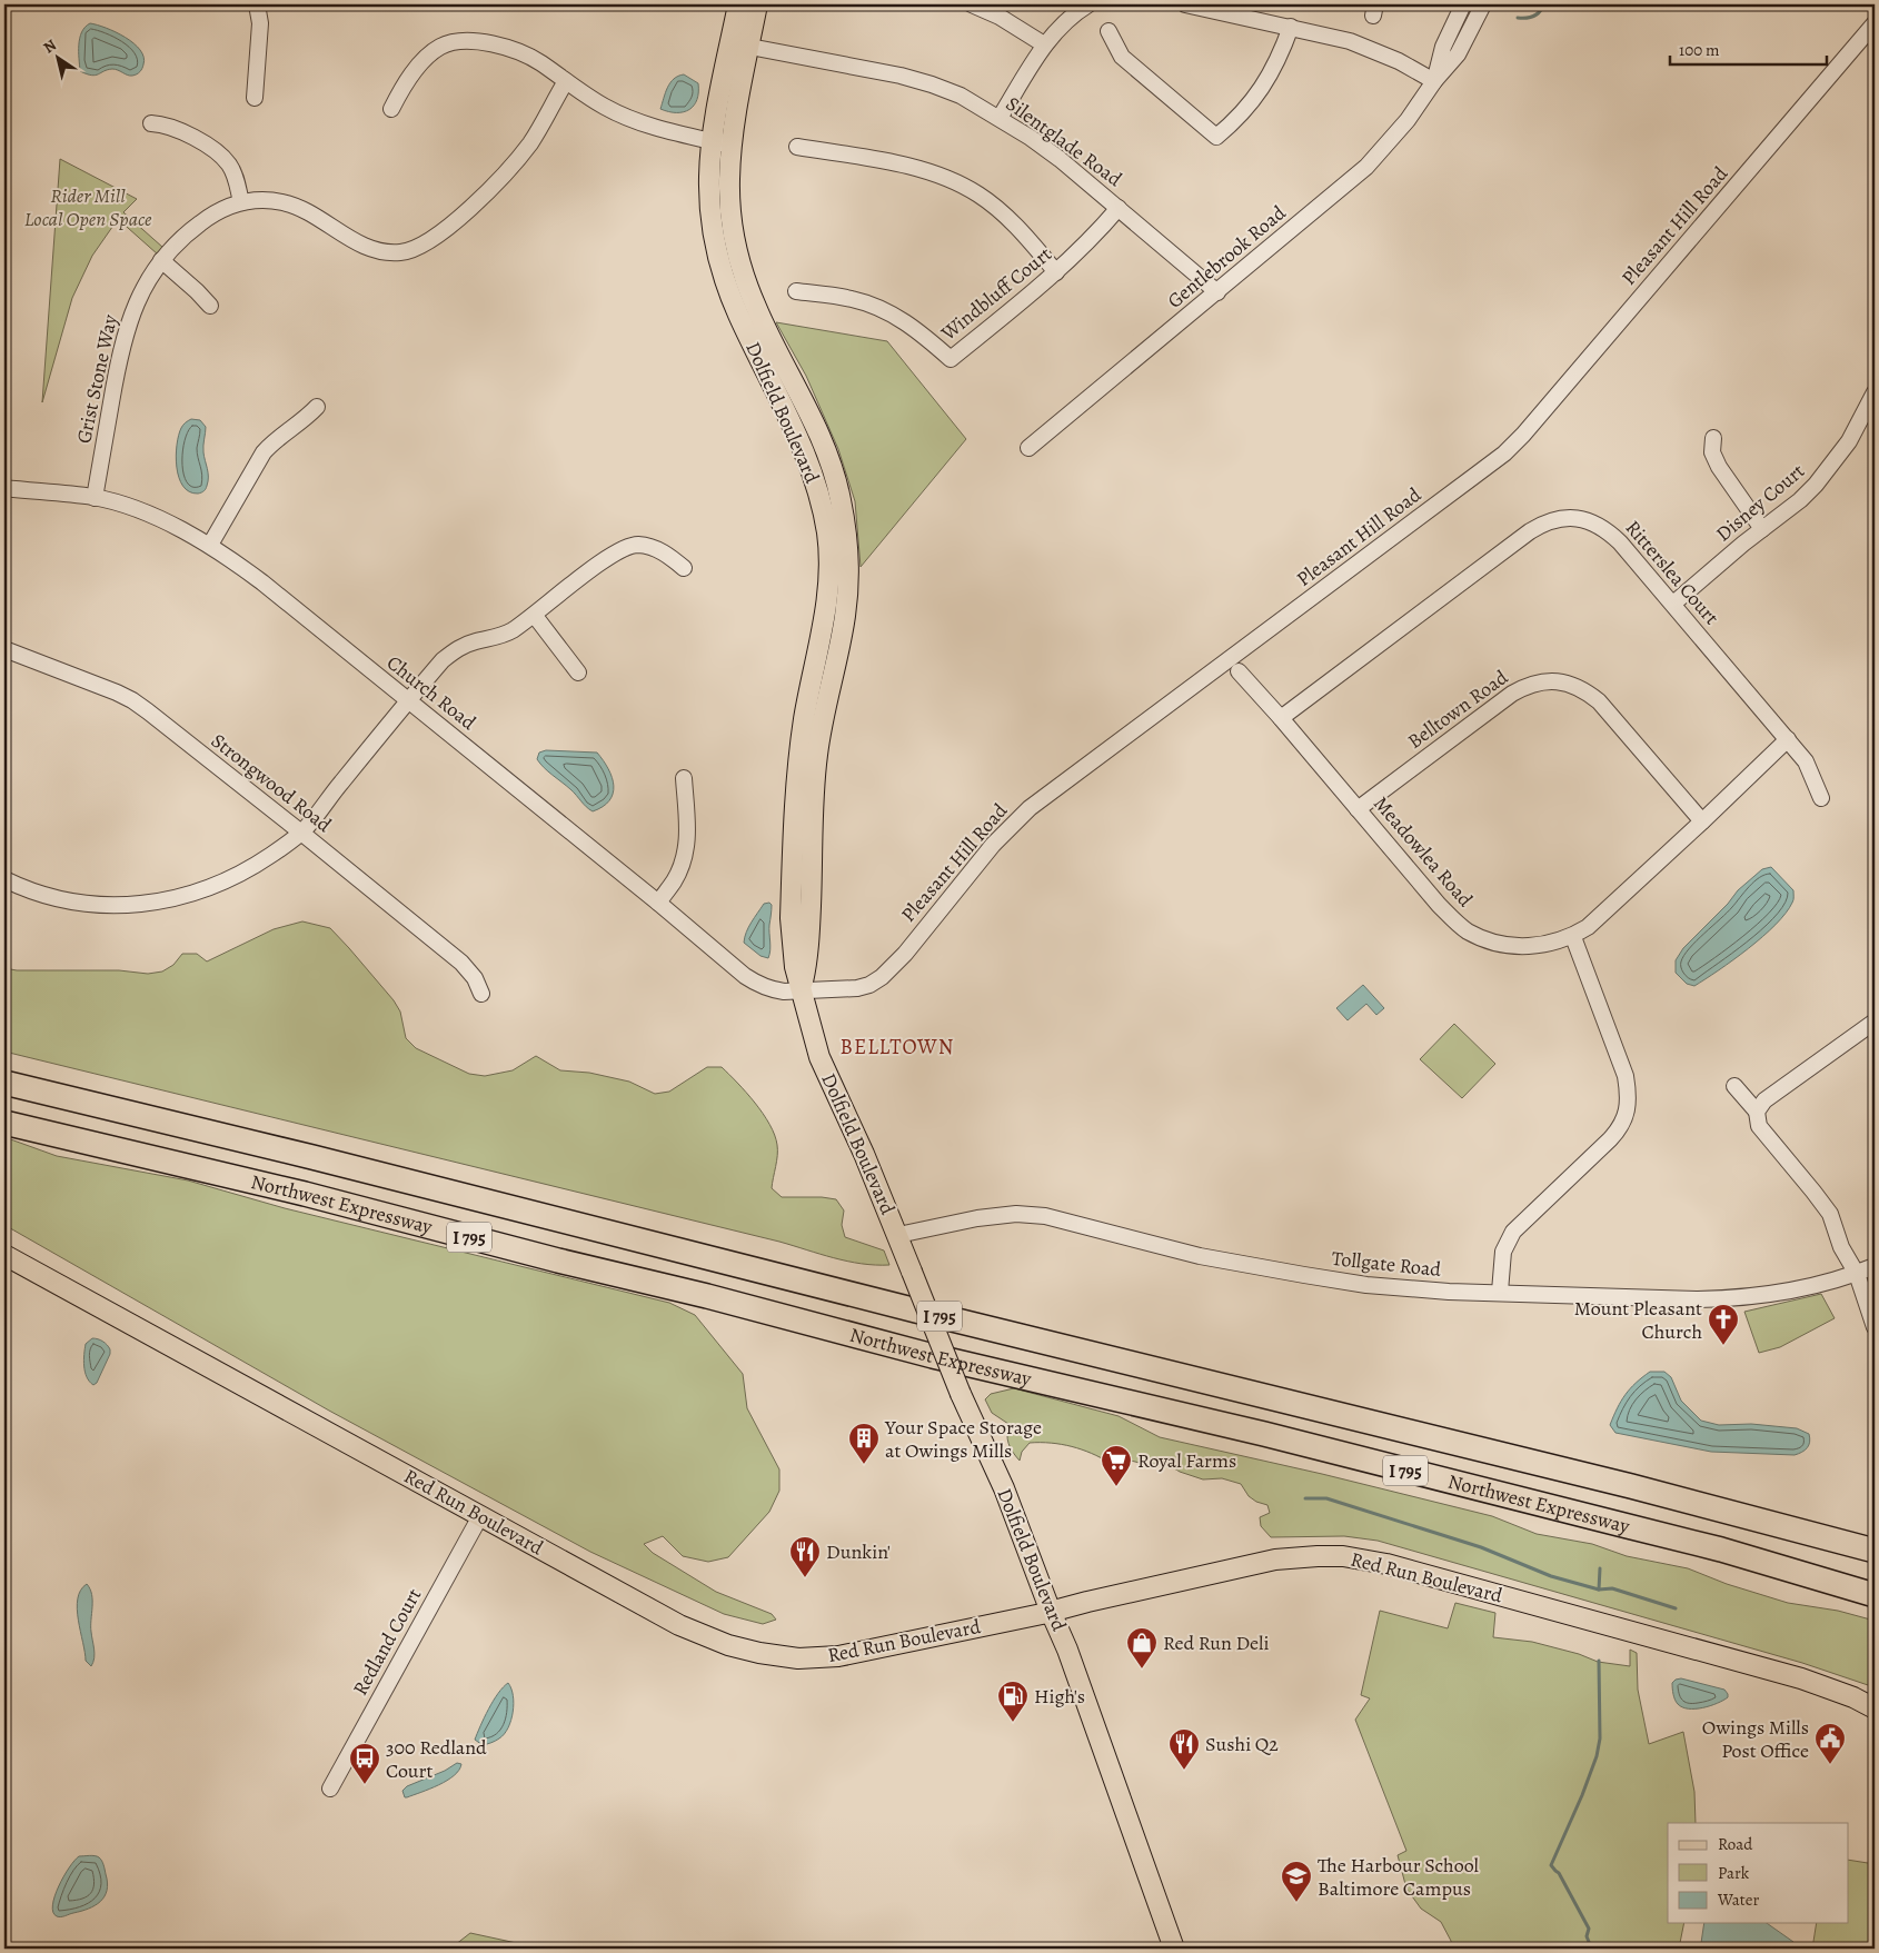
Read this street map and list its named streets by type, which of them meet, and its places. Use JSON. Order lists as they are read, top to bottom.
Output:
{
  "streets": {
    "highway": ["Northwest Expressway", "I 795"],
    "main road": ["Dolfield Boulevard", "Red Run Boulevard"],
    "street": [
      "Silentglade Road",
      "Pleasant Hill Road",
      "Gentlebrook Road",
      "Windbluff Court",
      "Grist Stone Way",
      "Disney Court",
      "Ritterslea Court",
      "Church Road",
      "Belltown Road",
      "Strongwood Road",
      "Meadowlea Road",
      "Tollgate Road",
      "Redland Court"
    ]
  },
  "crossings": [
    ["Silentglade Road", "Gentlebrook Road"],
    ["Silentglade Road", "Windbluff Court"],
    ["Silentglade Road", "Dolfield Boulevard"],
    ["Pleasant Hill Road", "Dolfield Boulevard"],
    ["Pleasant Hill Road", "Church Road"],
    ["Grist Stone Way", "Church Road"],
    ["Dolfield Boulevard", "Church Road"],
    ["Dolfield Boulevard", "Tollgate Road"],
    ["Dolfield Boulevard", "Red Run Boulevard"],
    ["Disney Court", "Ritterslea Court"],
    ["Ritterslea Court", "Meadowlea Road"],
    ["Belltown Road", "Meadowlea Road"],
    ["Red Run Boulevard", "Redland Court"]
  ],
  "districts": ["BELLTOWN"],
  "parks": ["Rider Mill Local Open Space"],
  "places": {
    "church": ["Mount Pleasant Church"],
    "building": ["Your Space Storage at Owings Mills"],
    "supermarket": ["Royal Farms"],
    "restaurant": ["Dunkin'", "Sushi Q2"],
    "shop": ["Red Run Deli"],
    "fuel station": ["High's"],
    "public building": ["Owings Mills Post Office"],
    "bus stop": ["300 Redland Court"],
    "school or university": ["The Harbour School Baltimore Campus"]
  },
  "legend": ["Road", "Park", "Water"],
  "scale_bar": "100 m",
  "north": "top left"
}
